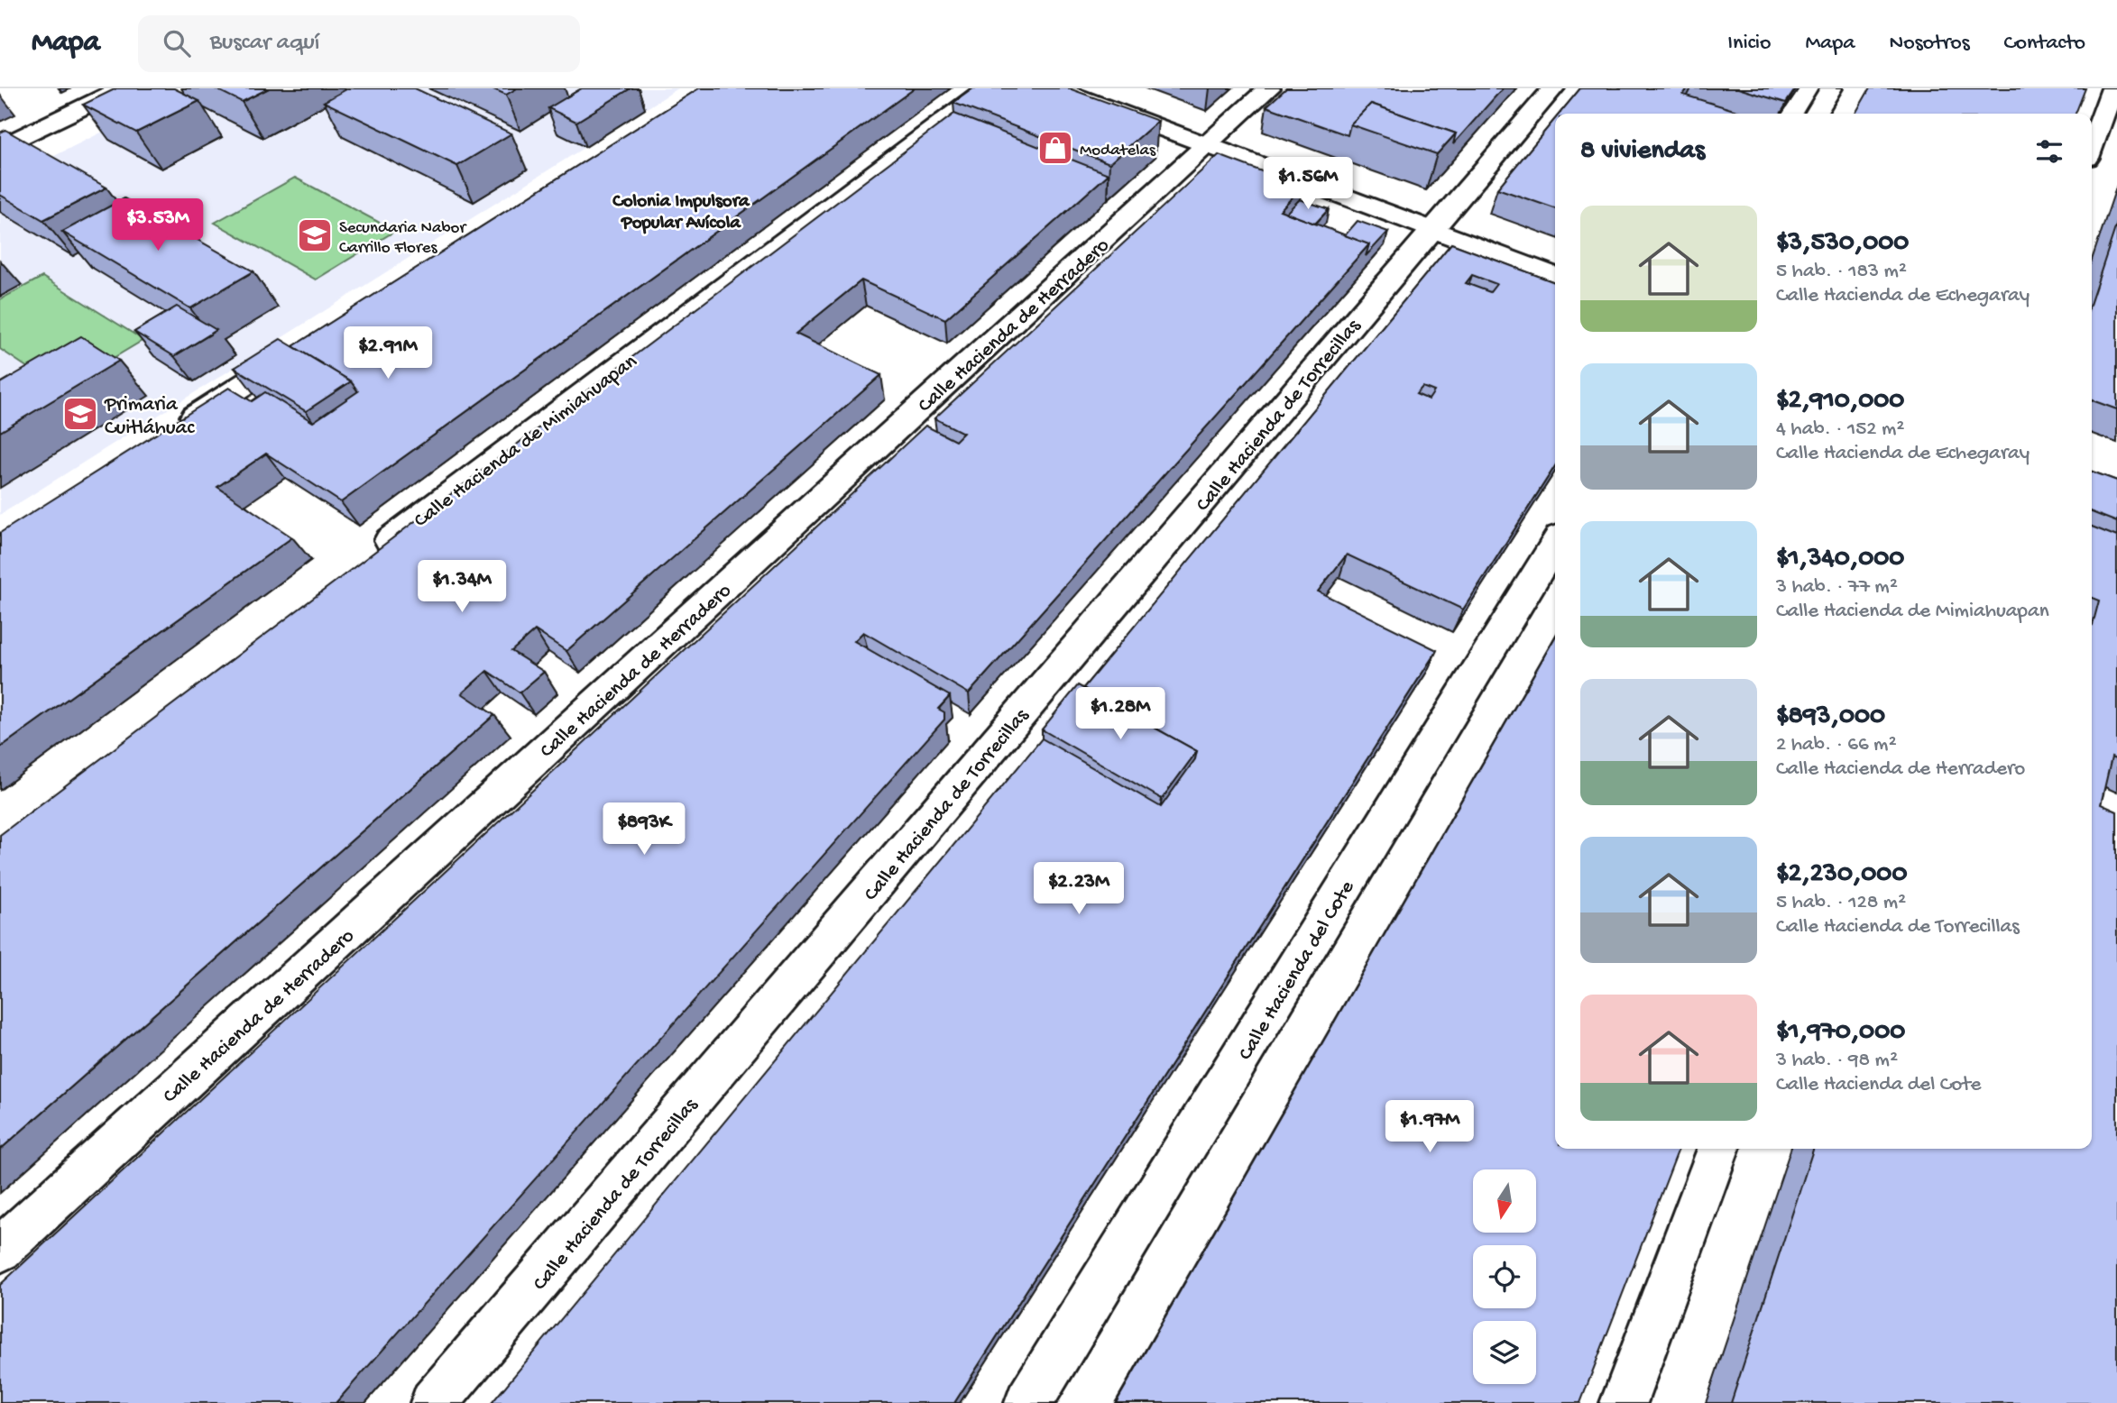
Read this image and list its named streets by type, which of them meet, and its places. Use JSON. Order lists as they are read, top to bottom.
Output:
{
  "streets": {
    "street": [
      "Calle Hacienda de Herradero",
      "Calle Hacienda de Torrecillas",
      "Calle Hacienda de Mimiahuapan",
      "Calle Hacienda del Cote"
    ]
  },
  "districts": ["Colonia Impulsora Popular Avícola"],
  "places": {
    "shop": ["Modatelas"],
    "school or university": ["Secundaria Nabor Carrillo Flores", "Primaria Cuitláhuac"]
  },
  "north": "bottom",
  "page": {
    "header": "Mapa",
    "search": "Buscar aquí",
    "nav": [
      "Inicio",
      "Mapa",
      "Nosotros",
      "Contacto"
    ],
    "heading": "8 viviendas",
    "price": [
      "$1.56M",
      "$3.53M",
      "$2.91M",
      "$1.34M",
      "$1.28M",
      "$893K",
      "$2.23M",
      "$1.97M"
    ],
    "list": [
      {
        "name": "$3,530,000",
        "note": "5 hab. · 183 m² · Calle Hacienda de Echegaray"
      },
      {
        "name": "$2,910,000",
        "note": "4 hab. · 152 m² · Calle Hacienda de Echegaray"
      },
      {
        "name": "$1,340,000",
        "note": "3 hab. · 77 m² · Calle Hacienda de Mimiahuapan"
      },
      {
        "name": "$893,000",
        "note": "2 hab. · 66 m² · Calle Hacienda de Herradero"
      },
      {
        "name": "$2,230,000",
        "note": "5 hab. · 128 m² · Calle Hacienda de Torrecillas"
      },
      {
        "name": "$1,970,000",
        "note": "3 hab. · 98 m² · Calle Hacienda del Cote"
      }
    ]
  }
}
